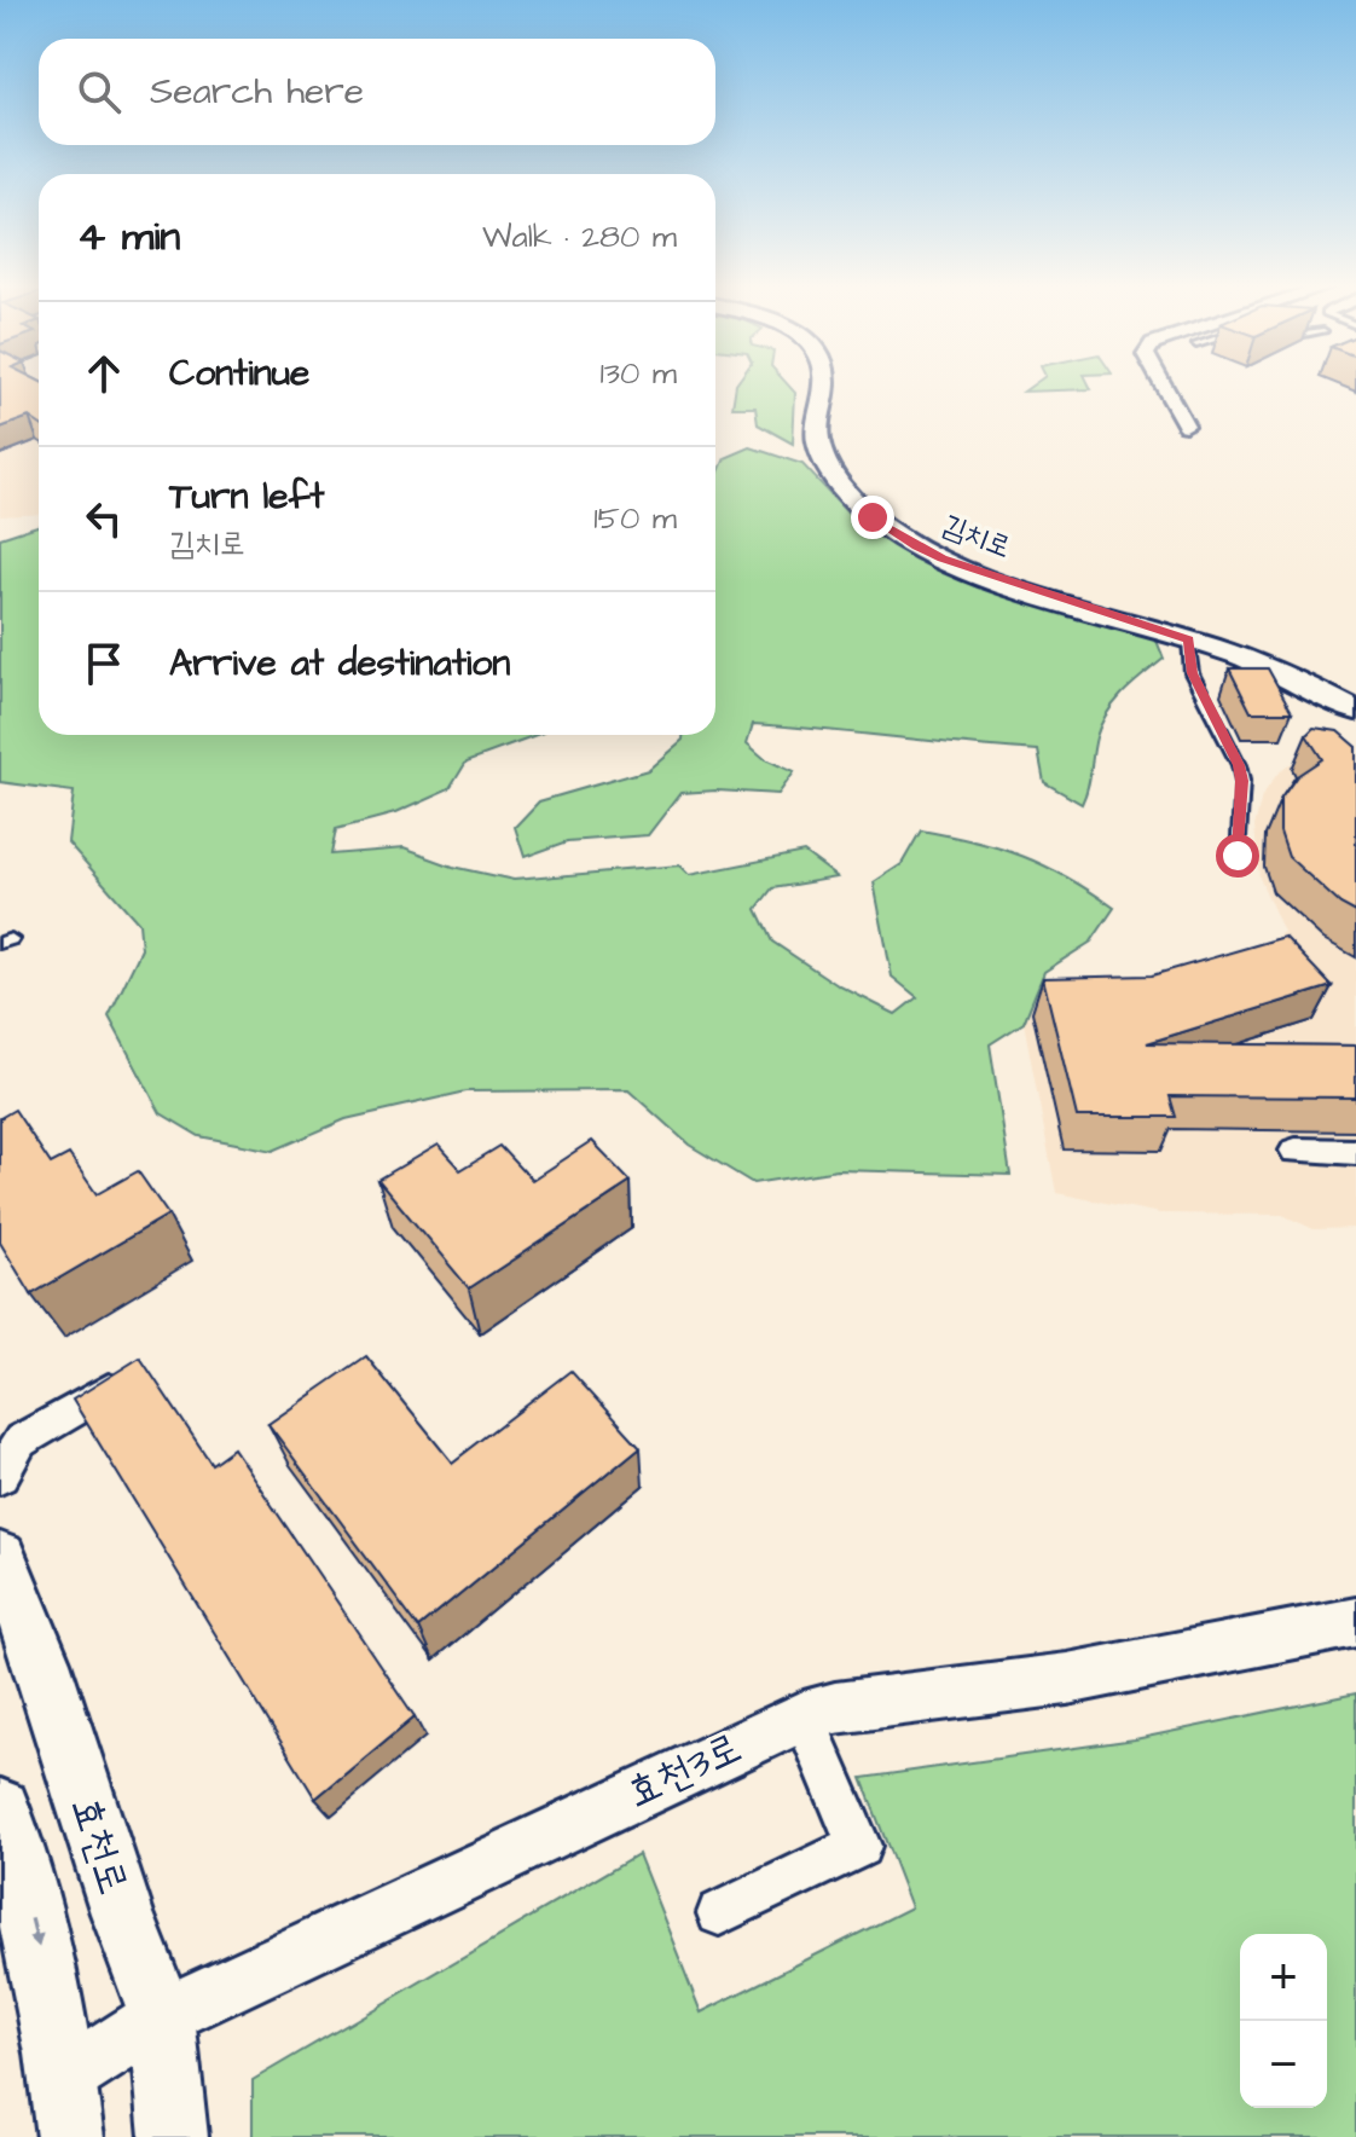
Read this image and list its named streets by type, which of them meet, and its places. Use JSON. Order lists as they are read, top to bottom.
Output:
{
  "streets": {
    "main road": ["효천로"],
    "street": ["김치로", "효천3로"]
  },
  "crossings": [
    ["효천3로", "효천로"]
  ],
  "page": {
    "search": "Search here",
    "heading": ["4 min", "Walk · 280 m"],
    "list": [
      ["Continue", "130 m"],
      ["Turn left", "김치로", "150 m"],
      "Arrive at destination"
    ],
    "map_buttons": ["+", "−"]
  }
}
